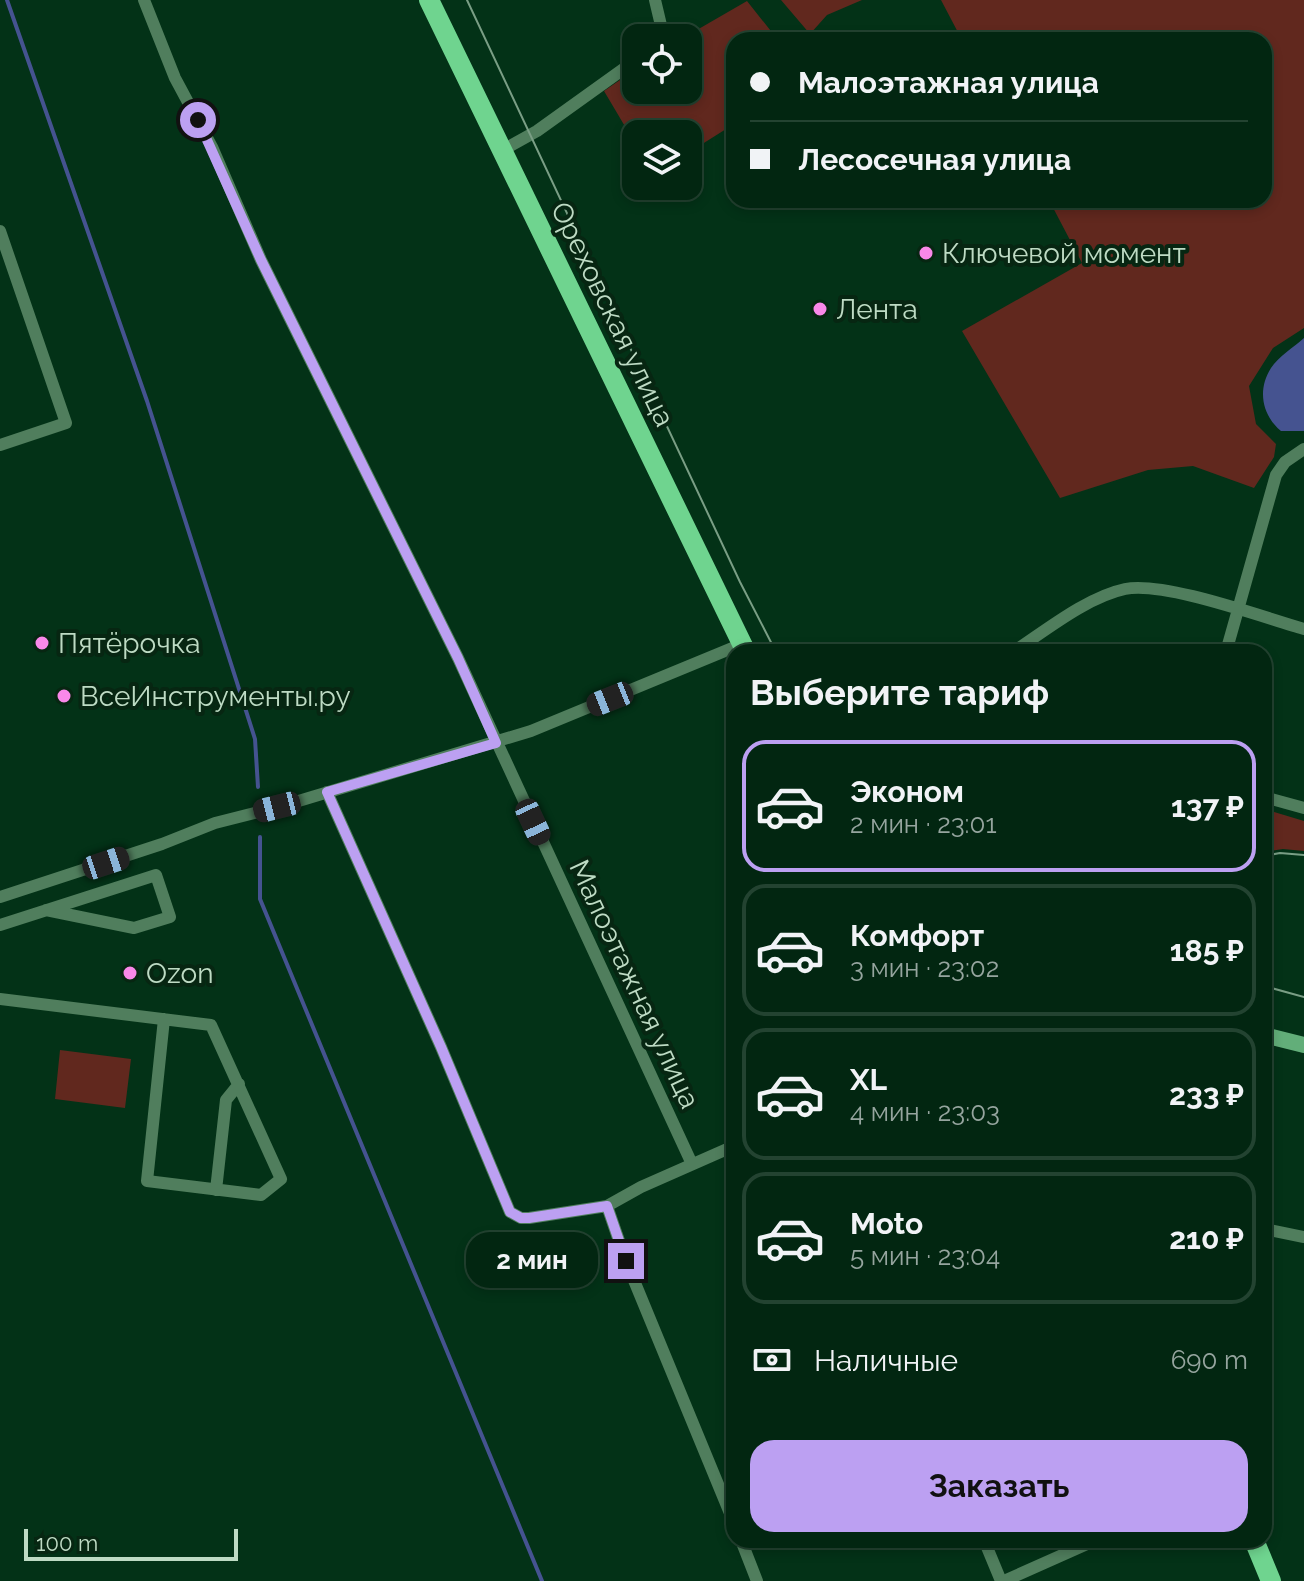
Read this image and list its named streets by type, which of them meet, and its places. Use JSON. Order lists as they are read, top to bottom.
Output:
{
  "streets": {
    "main road": ["Ореховская улица"],
    "street": ["Малоэтажная улица"]
  },
  "places": [
    "Ключевой момент",
    "Лента",
    "Пятёрочка",
    "ВсеИнструменты.ру",
    "Ozon"
  ],
  "scale_bar": "100 m",
  "page": {
    "banner": ["Малоэтажная улица", "Лесосечная улица"],
    "heading": "Выберите тариф",
    "list": [
      {
        "name": "Эконом",
        "note": "2 мин · 23:01",
        "value": "137 ₽"
      },
      {
        "name": "Комфорт",
        "note": "3 мин · 23:02",
        "value": "185 ₽"
      },
      {
        "name": "XL",
        "note": "4 мин · 23:03",
        "value": "233 ₽"
      },
      {
        "name": "Moto",
        "note": "5 мин · 23:04",
        "value": "210 ₽"
      }
    ],
    "bubble": "2 мин",
    "pay": ["Наличные", "690 m"],
    "buttons": "Заказать",
    "scale": "100 m"
  }
}
